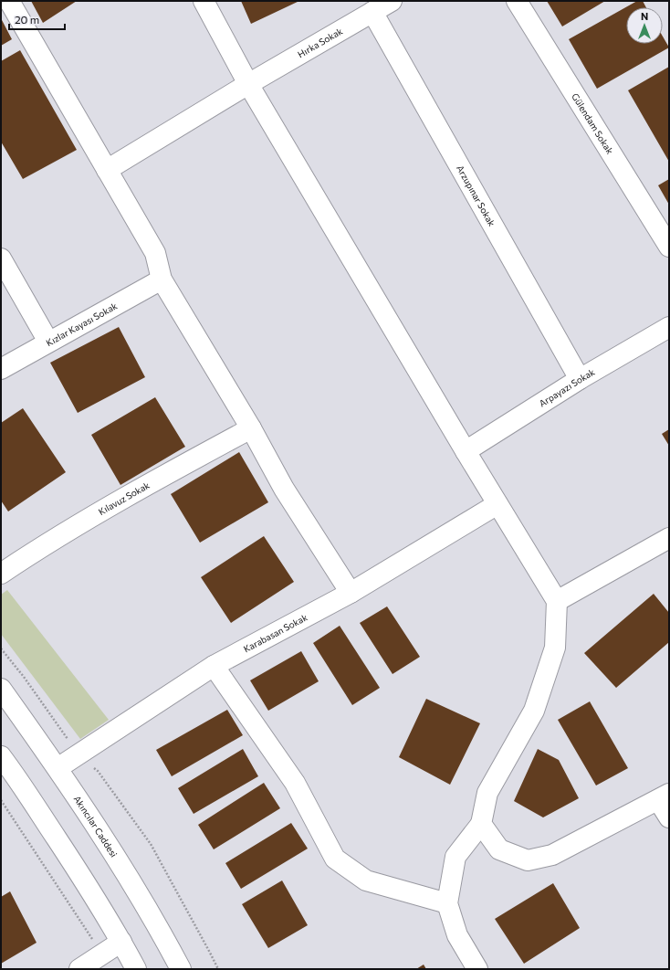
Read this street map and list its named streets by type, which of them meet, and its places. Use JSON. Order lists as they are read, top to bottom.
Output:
{
  "streets": {
    "street": [
      "Hırka Sokak",
      "Gülendam Sokak",
      "Arzupınar Sokak",
      "Kızlar Kayası Sokak",
      "Arpayazı Sokak",
      "Kılavuz Sokak",
      "Karabasan Sokak",
      "Akıncılar Caddesi"
    ]
  },
  "crossings": [
    ["Hırka Sokak", "Arzupınar Sokak"],
    ["Arzupınar Sokak", "Arpayazı Sokak"],
    ["Karabasan Sokak", "Akıncılar Caddesi"]
  ],
  "scale_bar": "20 m",
  "north": "top"
}
